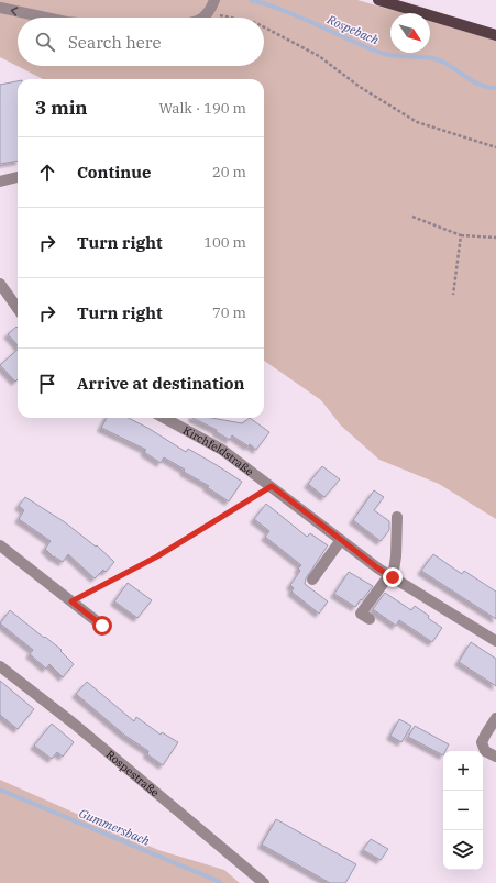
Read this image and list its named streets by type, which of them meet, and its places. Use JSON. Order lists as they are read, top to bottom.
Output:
{
  "streets": {
    "street": ["Kirchfeldstraße", "Rospestraße"]
  },
  "water": ["Rospebach", "Gummersbach"],
  "north": "bottom right",
  "page": {
    "search": "Search here",
    "heading": ["3 min", "Walk · 190 m"],
    "list": [
      ["Continue", "20 m"],
      ["Turn right", "100 m"],
      ["Turn right", "70 m"],
      "Arrive at destination"
    ],
    "map_buttons": ["+", "−"]
  }
}
